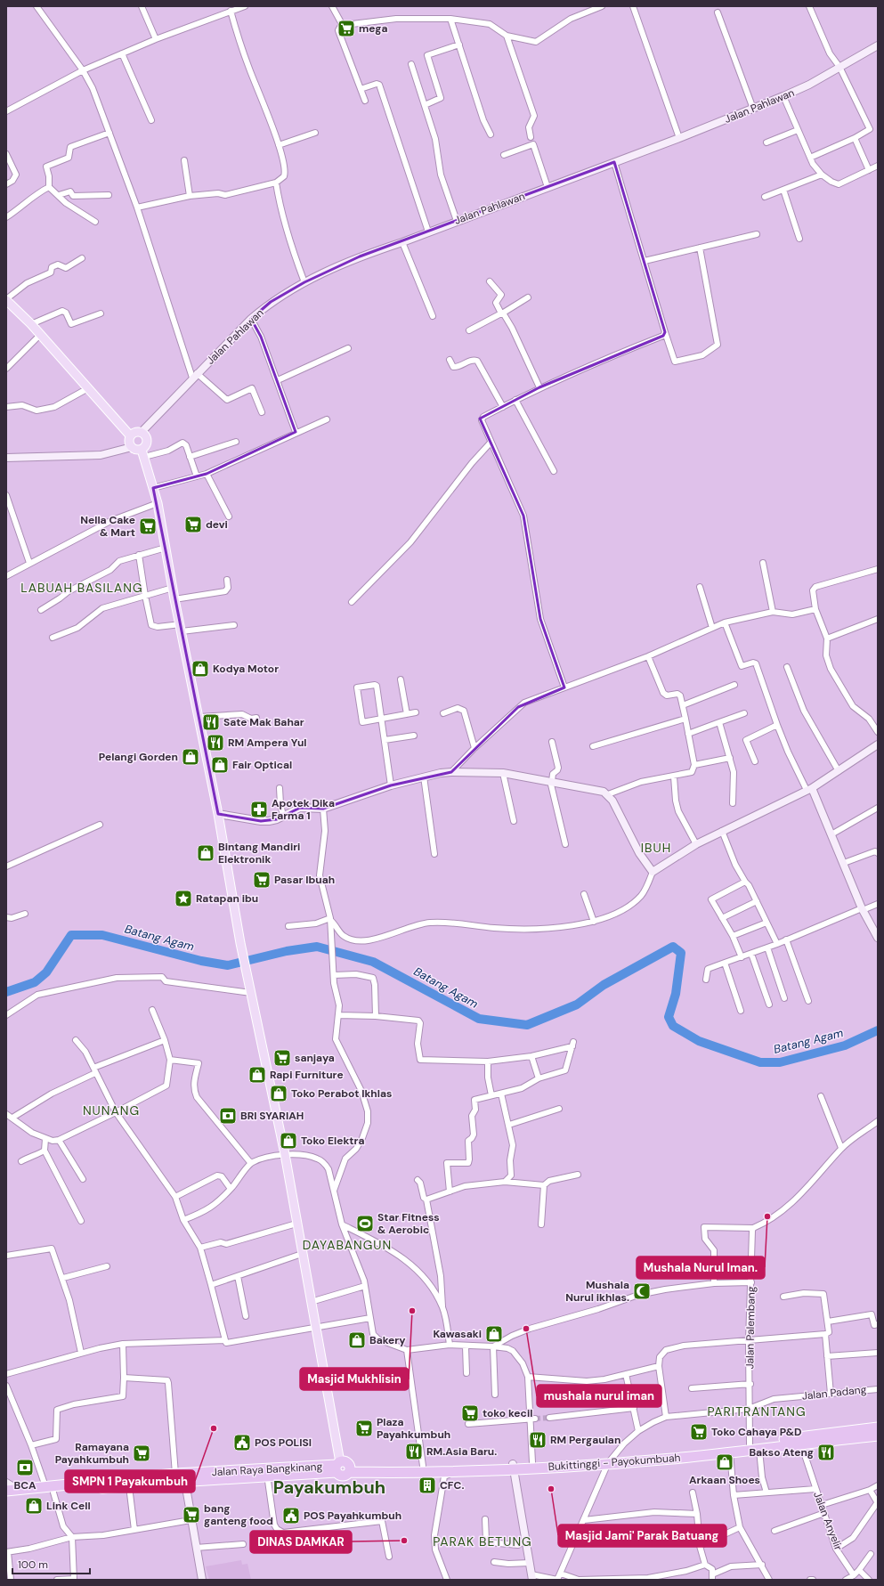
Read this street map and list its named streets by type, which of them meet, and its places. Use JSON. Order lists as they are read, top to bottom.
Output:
{
  "streets": {
    "highway": ["Bukittinggi - Payokumbuah", "Jalan Raya Bangkinang"],
    "main road": ["Jalan Pahlawan"],
    "street": ["Jalan Palembang", "Jalan Padang", "Jalan Anyelir"]
  },
  "crossings": [
    ["Jalan Palembang", "Jalan Padang"],
    ["Jalan Palembang", "Bukittinggi - Payokumbuah"],
    ["Jalan Padang", "Bukittinggi - Payokumbuah"],
    ["Bukittinggi - Payokumbuah", "Jalan Raya Bangkinang"],
    ["Bukittinggi - Payokumbuah", "Jalan Anyelir"]
  ],
  "districts": [
    "LABUAH BASILANG",
    "IBUH",
    "NUNANG",
    "DAYABANGUN",
    "PARITRANTANG",
    "Payakumbuh",
    "PARAK BETUNG"
  ],
  "water": ["Batang Agam"],
  "places": {
    "supermarket": [
      "mega",
      "devi",
      "Nella Cake & Mart",
      "Pasar Ibuah",
      "sanjaya",
      "toko kecil",
      "Plaza Payahkumbuh",
      "Toko Cahaya P&D",
      "Ramayana Payahkumbuh",
      "bang ganteng food"
    ],
    "shop": [
      "Kodya Motor",
      "Pelangi Gorden",
      "Fair Optical",
      "Bintang Mandiri Elektronik",
      "Rapi Furniture",
      "Toko Perabot Ikhlas",
      "Toko Elektra",
      "Kawasaki",
      "Bakery",
      "Arkaan Shoes",
      "Link Cell"
    ],
    "restaurant": [
      "Sate Mak Bahar",
      "RM Ampera Yul",
      "RM Pergaulan",
      "RM.Asia Baru.",
      "Bakso Ateng"
    ],
    "pharmacy": ["Apotek Dika Farma 1"],
    "place": ["Ratapan ibu"],
    "bank": ["BRI SYARIAH", "BCA"],
    "other": [
      "Mushala Nurul Iman.",
      "Masjid Mukhlisin",
      "mushala nurul iman",
      "SMPN 1 Payakumbuh",
      "Masjid Jami' Parak Batuang",
      "DINAS DAMKAR"
    ],
    "sports": ["Star Fitness & Aerobic"],
    "mosque": ["Mushala Nurul ikhlas."],
    "public building": ["POS POLISI", "POS Payahkumbuh"],
    "building": ["CFC."]
  },
  "scale_bar": "100 m"
}
